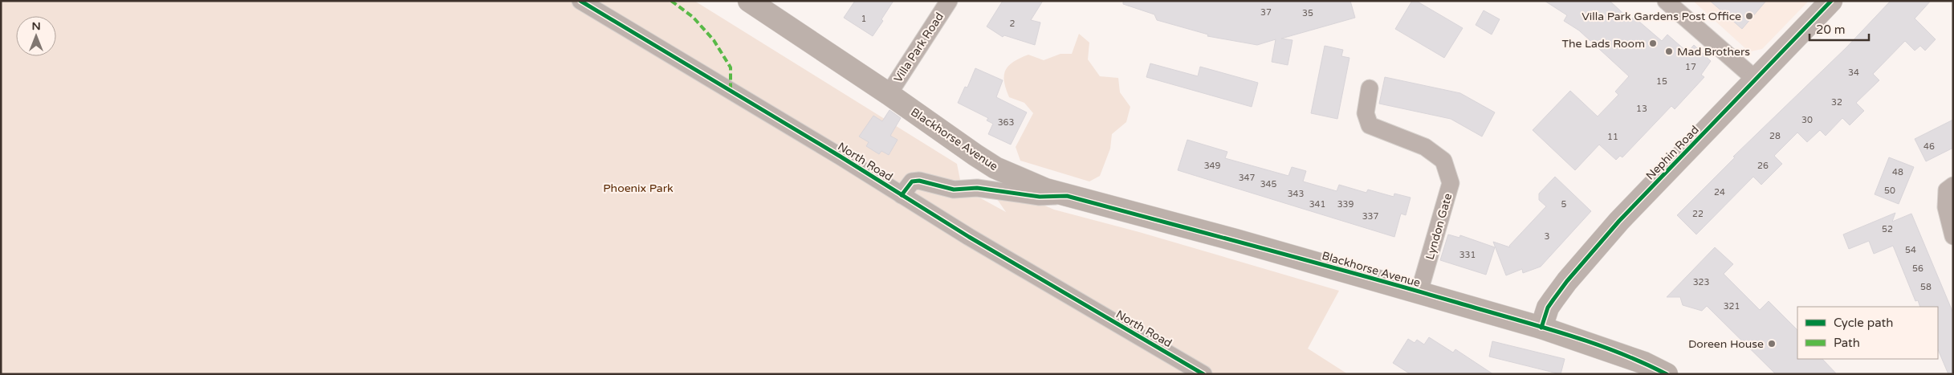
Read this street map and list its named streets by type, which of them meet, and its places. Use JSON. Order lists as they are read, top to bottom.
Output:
{
  "streets": {
    "main road": ["Blackhorse Avenue"],
    "street": [
      "Villa Park Road",
      "Nephin Road",
      "North Road",
      "Lyndon Gate"
    ]
  },
  "crossings": [
    ["Villa Park Road", "Blackhorse Avenue"],
    ["Blackhorse Avenue", "Nephin Road"],
    ["Blackhorse Avenue", "Lyndon Gate"]
  ],
  "parks": ["Phoenix Park"],
  "places": [
    "Villa Park Gardens Post Office",
    "The Lads Room",
    "Mad Brothers",
    "Doreen House"
  ],
  "house_numbers": [
    "37",
    "35",
    "1",
    "2",
    "17",
    "34",
    "15",
    "32",
    "13",
    "30",
    "363",
    "28",
    "11",
    "46",
    "349",
    "26",
    "48",
    "347",
    "345",
    "50",
    "24",
    "343",
    "341",
    "339",
    "5",
    "22",
    "337",
    "52",
    "3",
    "54",
    "331",
    "56",
    "323",
    "58",
    "321"
  ],
  "legend": ["Cycle path", "Path"],
  "scale_bar": "20 m",
  "north": "top"
}
